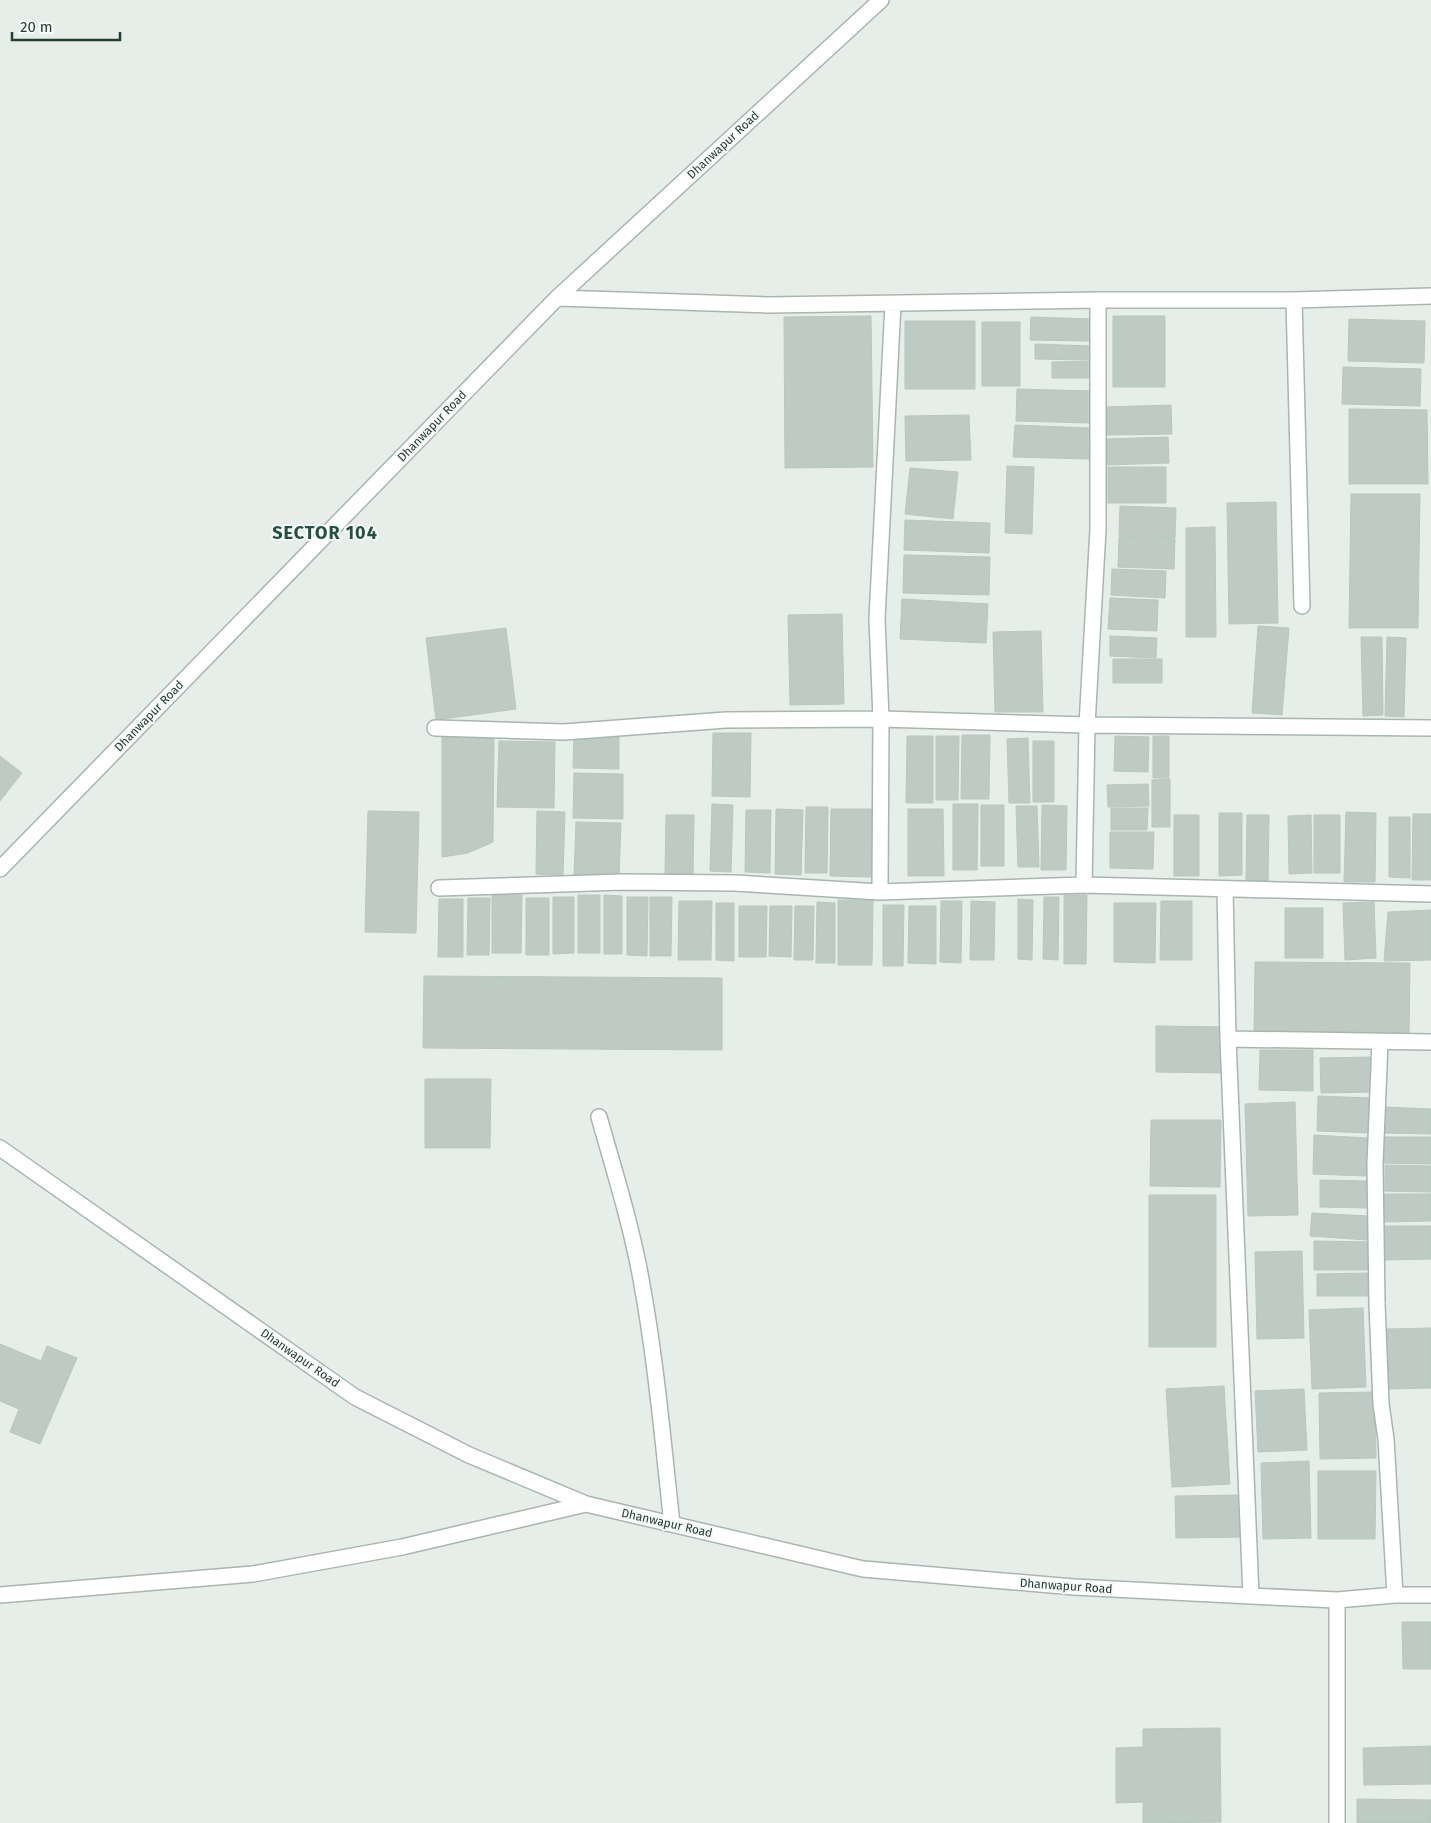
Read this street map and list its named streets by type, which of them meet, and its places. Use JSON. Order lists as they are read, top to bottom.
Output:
{
  "streets": {
    "street": ["Dhanwapur Road"]
  },
  "districts": ["SECTOR 104"],
  "scale_bar": "20 m"
}
